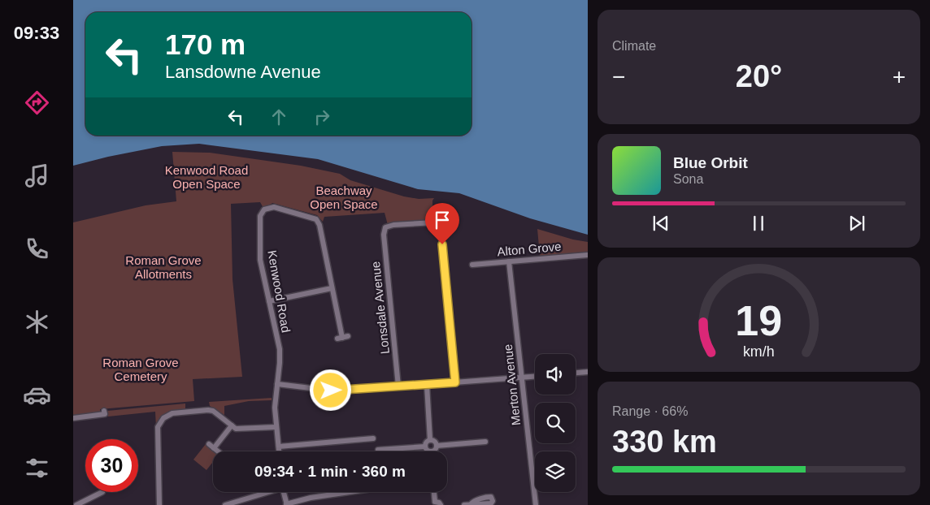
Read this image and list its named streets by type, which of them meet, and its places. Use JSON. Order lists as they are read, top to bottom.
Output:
{
  "streets": {
    "street": [
      "Alton Grove",
      "Kenwood Road",
      "Lonsdale Avenue",
      "Merton Avenue"
    ]
  },
  "crossings": [
    ["Alton Grove", "Merton Avenue"]
  ],
  "parks": [
    "Kenwood Road Open Space",
    "Beachway Open Space",
    "Roman Grove Allotments",
    "Roman Grove Cemetery"
  ],
  "page": {
    "tabs": "09:33",
    "tile": [
      "Climate",
      ["Range · 66%", "330 km"]
    ],
    "turn": ["170 m", "Lansdowne Avenue"],
    "heat": ["−", "20°", "+"],
    "song": ["Blue Orbit", "Sona"],
    "limit": "30",
    "trip": "09:34 · 1 min · 360 m",
    "gauge": ["19", "km/h"]
  }
}
